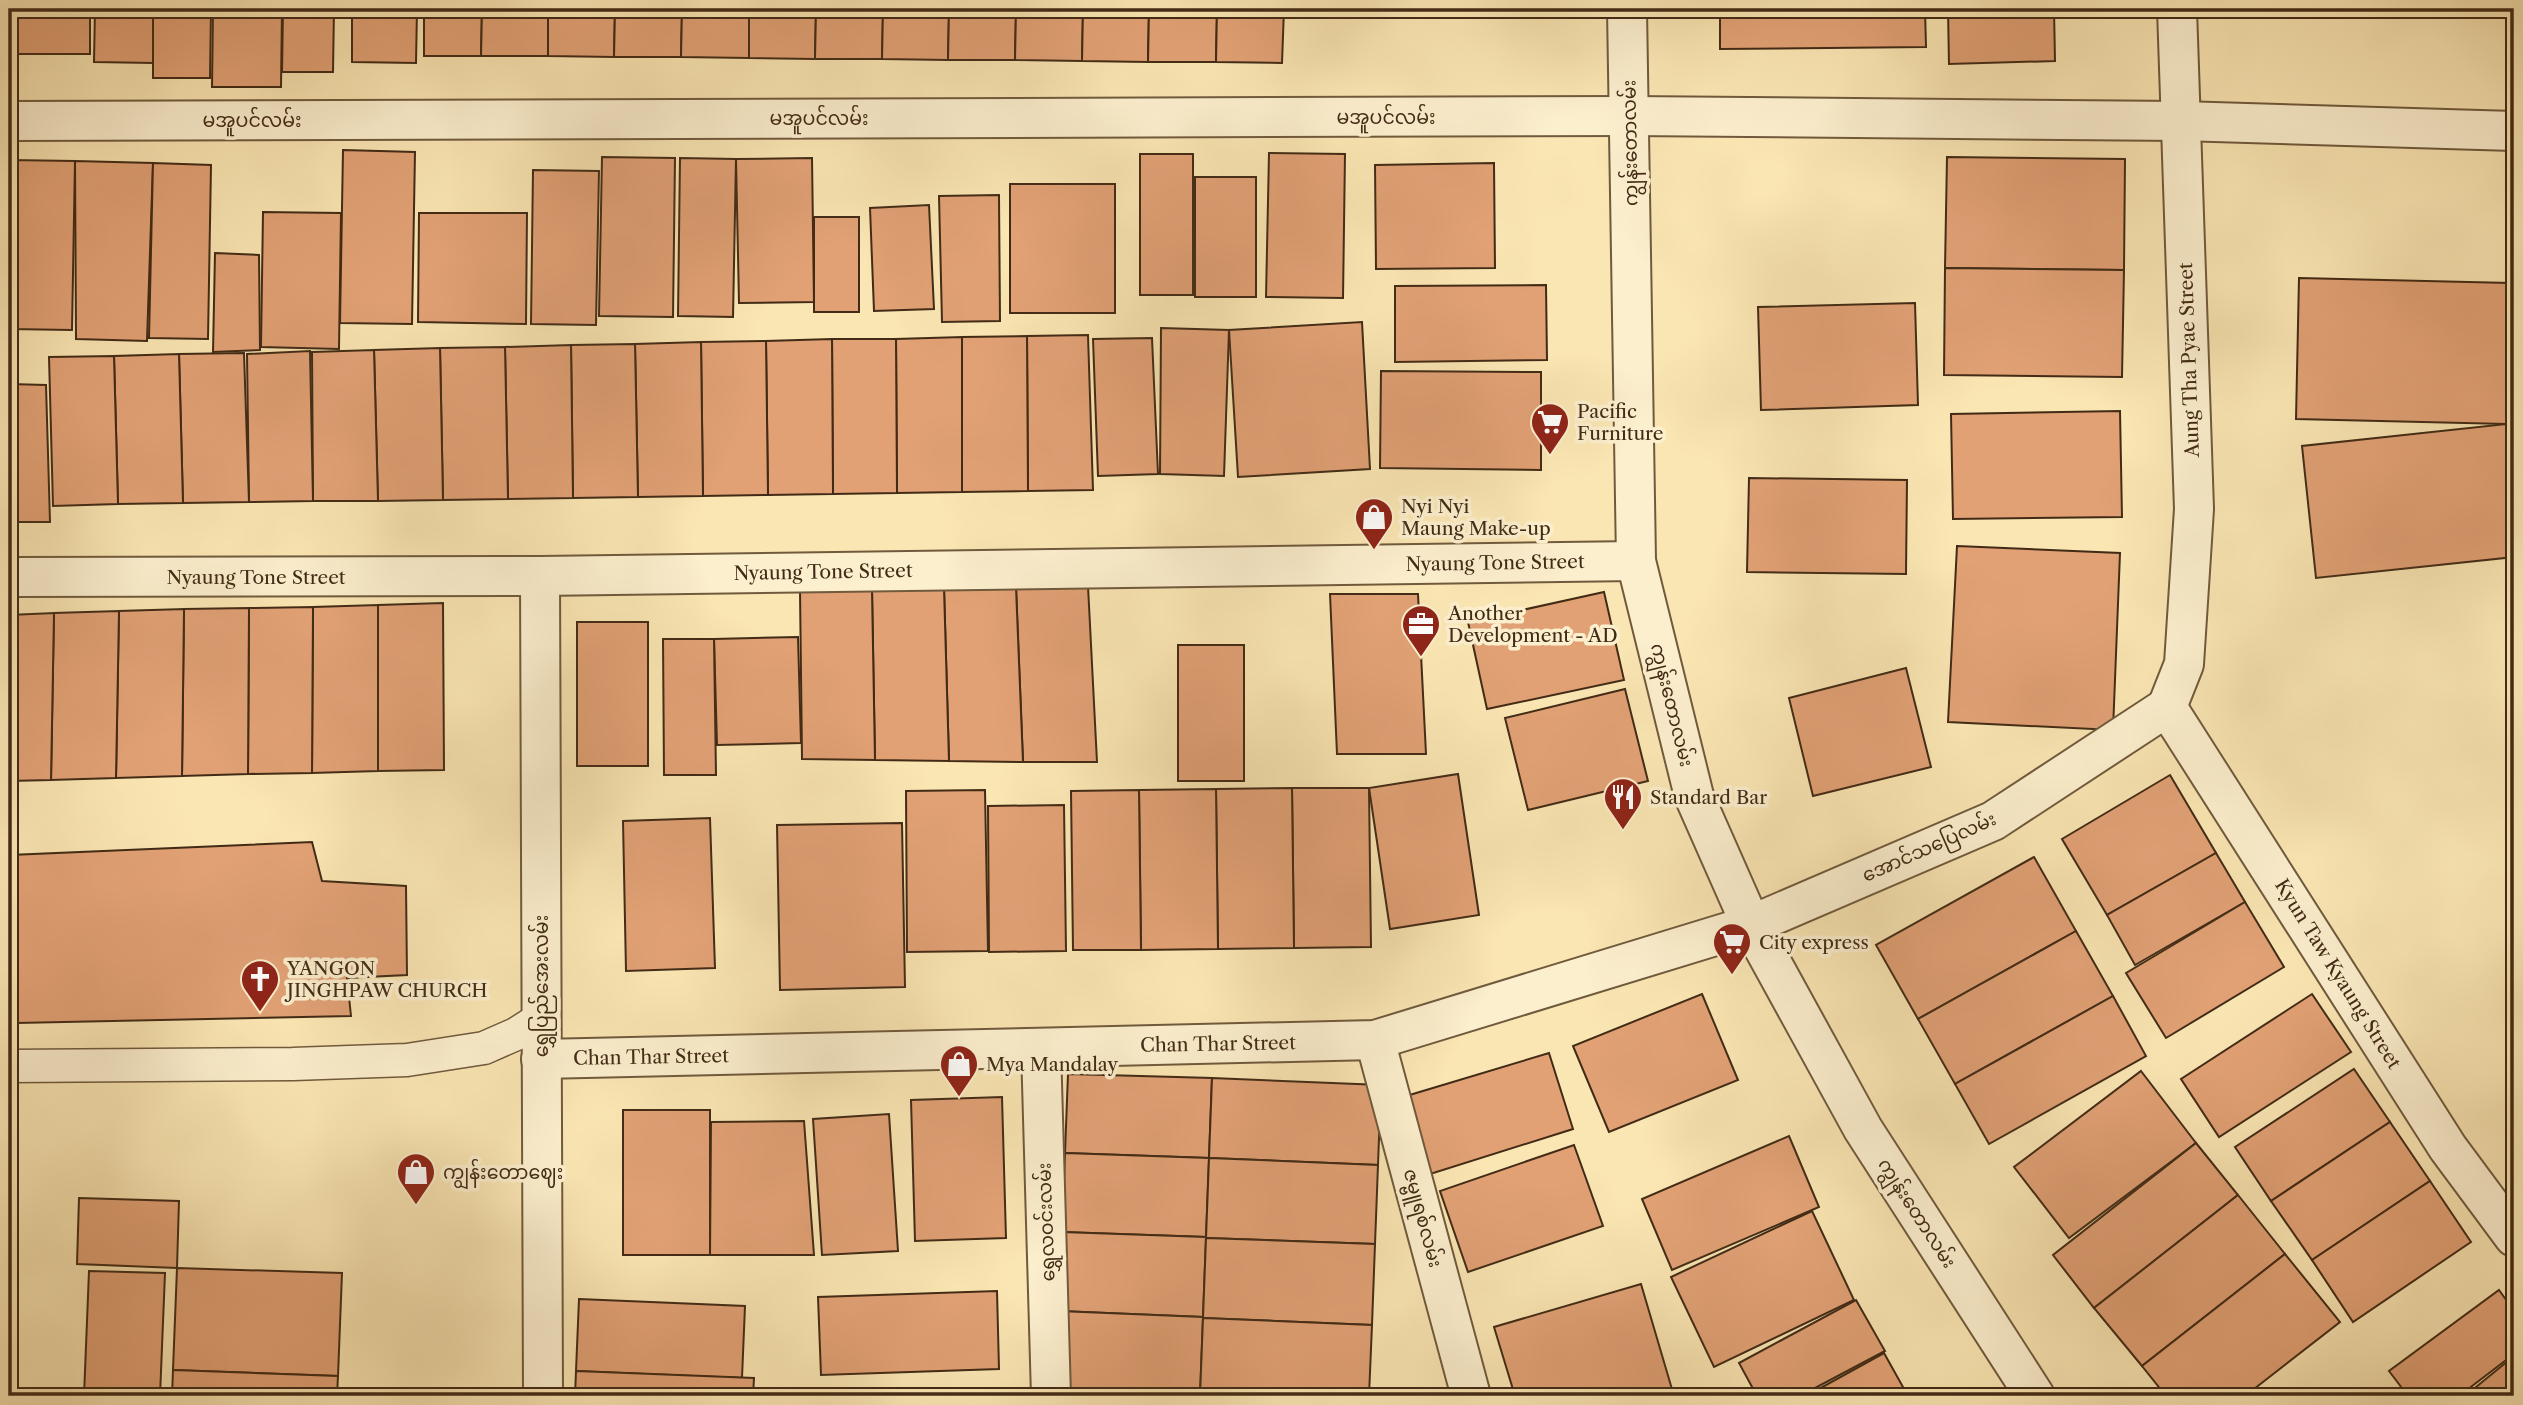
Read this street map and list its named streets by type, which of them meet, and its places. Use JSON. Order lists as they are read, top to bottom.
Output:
{
  "streets": {
    "street": [
      "မအူပင်လမ်း",
      "ကျွန်းတောလမ်း",
      "Aung Tha Pyae Street",
      "Nyaung Tone Street",
      "အောင်သပြေလမ်း",
      "Kyun Taw Kyaung Street",
      "ရွှေပြည်အေးလမ်း",
      "Chan Thar Street",
      "ဇမ္ဗူရစ်လမ်း",
      "ရွှေလဝင်းလမ်း"
    ]
  },
  "crossings": [
    ["မအူပင်လမ်း", "ကျွန်းတောလမ်း"],
    ["မအူပင်လမ်း", "Aung Tha Pyae Street"],
    ["ကျွန်းတောလမ်း", "Nyaung Tone Street"],
    ["ကျွန်းတောလမ်း", "အောင်သပြေလမ်း"],
    ["ကျွန်းတောလမ်း", "Chan Thar Street"],
    ["Aung Tha Pyae Street", "အောင်သပြေလမ်း"],
    ["Aung Tha Pyae Street", "Kyun Taw Kyaung Street"],
    ["Nyaung Tone Street", "ရွှေပြည်အေးလမ်း"],
    ["အောင်သပြေလမ်း", "Kyun Taw Kyaung Street"],
    ["အောင်သပြေလမ်း", "Chan Thar Street"],
    ["ရွှေပြည်အေးလမ်း", "Chan Thar Street"],
    ["Chan Thar Street", "ဇမ္ဗူရစ်လမ်း"],
    ["Chan Thar Street", "ရွှေလဝင်းလမ်း"]
  ],
  "places": {
    "supermarket": ["Pacific Furniture", "City express"],
    "shop": ["Nyi Nyi Maung Make-up", "Mya Mandalay", "ကျွန်းတောဈေး"],
    "office": ["Another Development - AD"],
    "restaurant": ["Standard Bar"],
    "church": ["YANGON JINGHPAW CHURCH"]
  }
}
